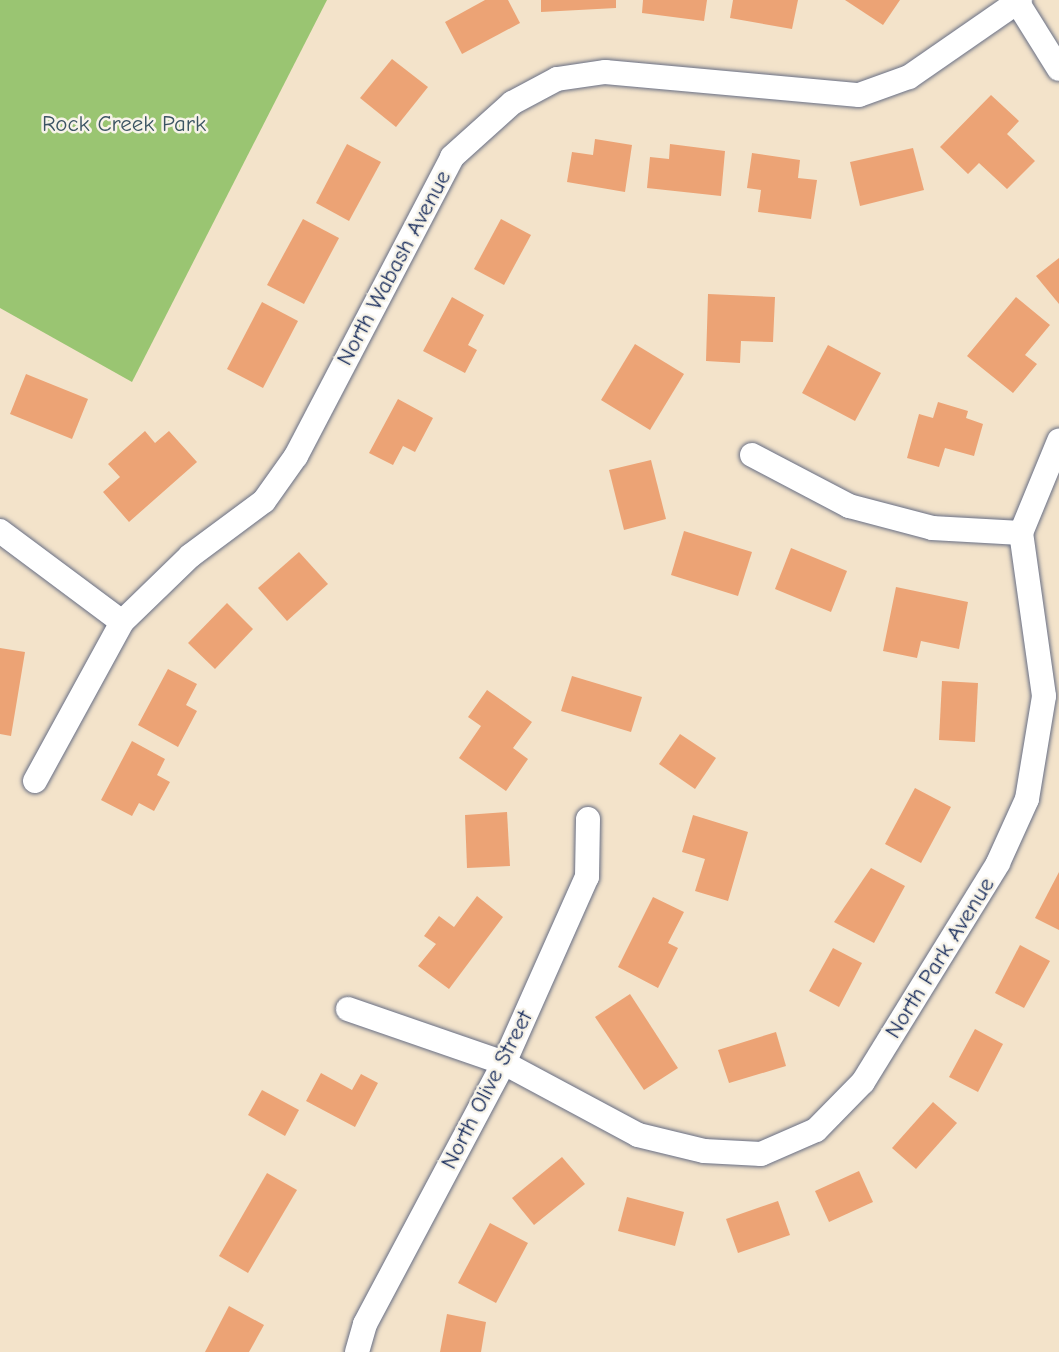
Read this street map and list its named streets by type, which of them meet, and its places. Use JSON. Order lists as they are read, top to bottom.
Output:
{
  "streets": {
    "street": ["North Wabash Avenue", "North Park Avenue", "North Olive Street"]
  },
  "crossings": [
    ["North Park Avenue", "North Olive Street"]
  ],
  "parks": ["Rock Creek Park"]
}
